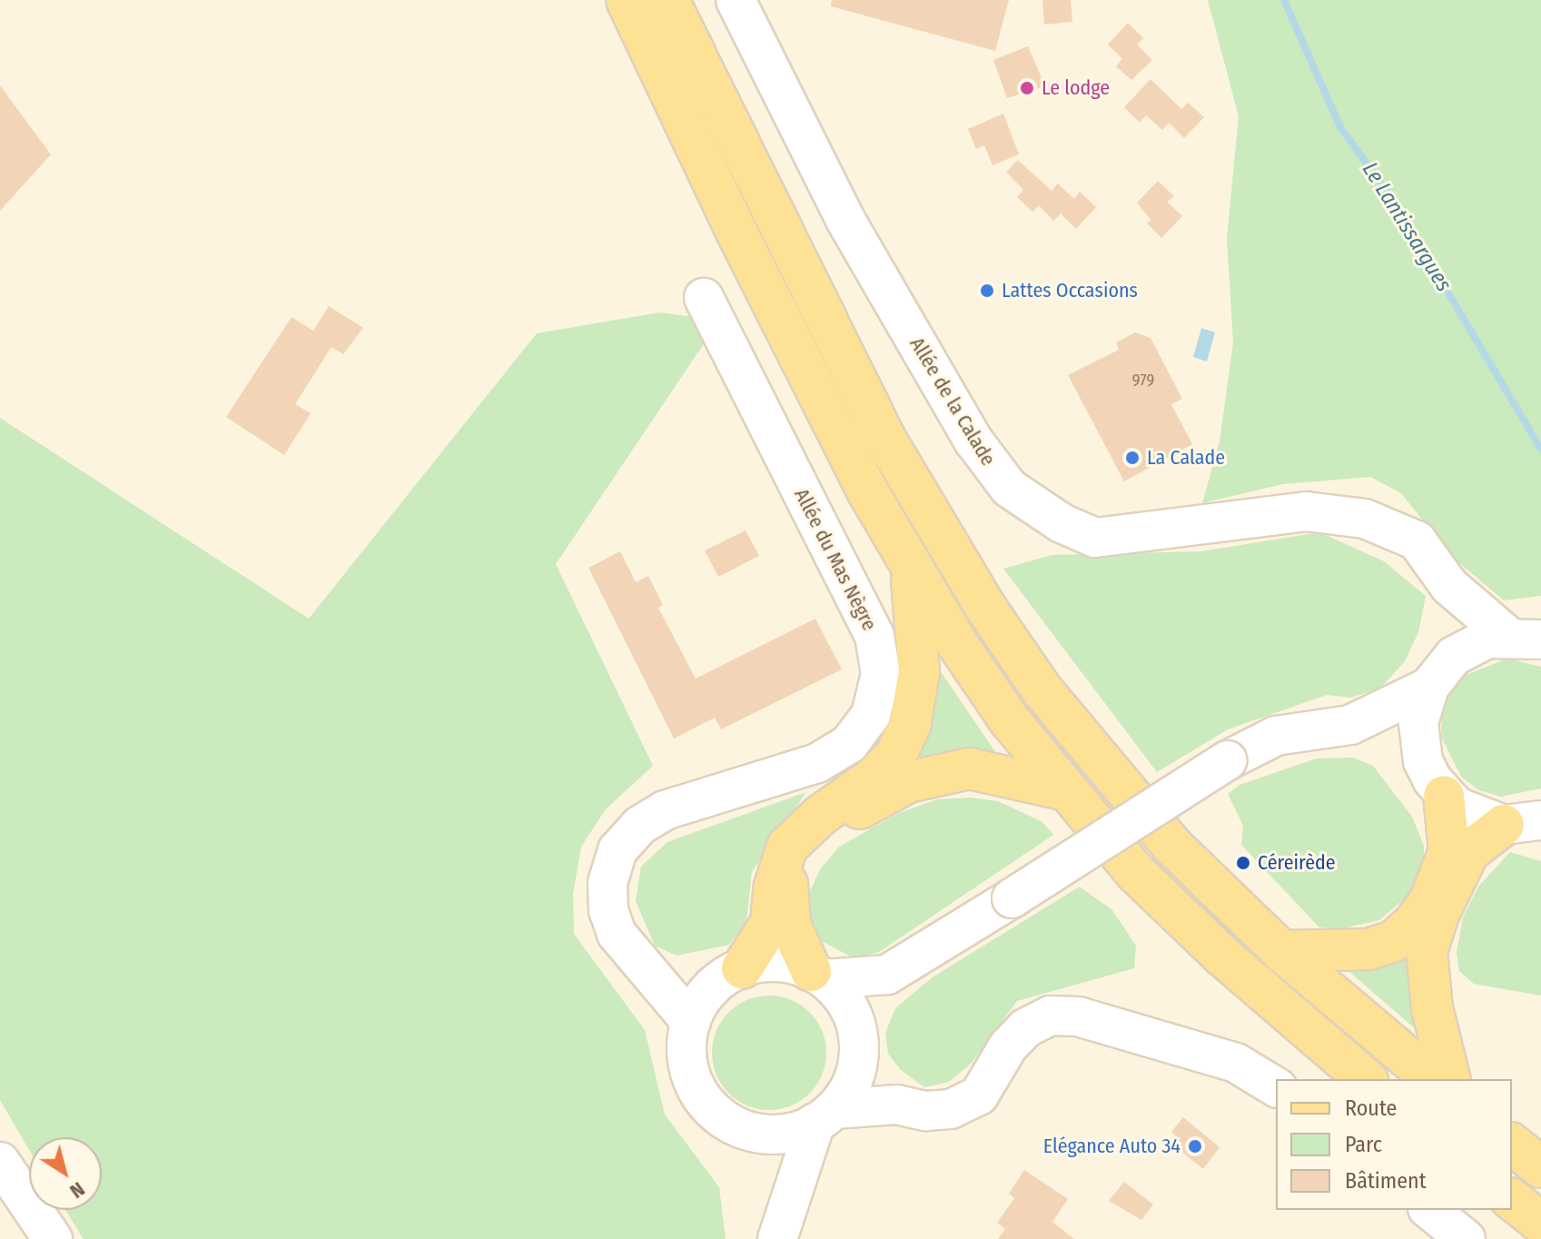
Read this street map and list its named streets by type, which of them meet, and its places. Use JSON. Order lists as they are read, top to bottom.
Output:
{
  "streets": {
    "street": ["Allée de la Calade", "Allée du Mas Nègre"]
  },
  "water": ["Le Lantissargues"],
  "places": [
    "Le lodge",
    "Lattes Occasions",
    "La Calade",
    "Céreirède",
    "Elégance Auto 34"
  ],
  "house_numbers": ["979"],
  "legend": ["Route", "Parc", "Bâtiment"],
  "north": "bottom right"
}
